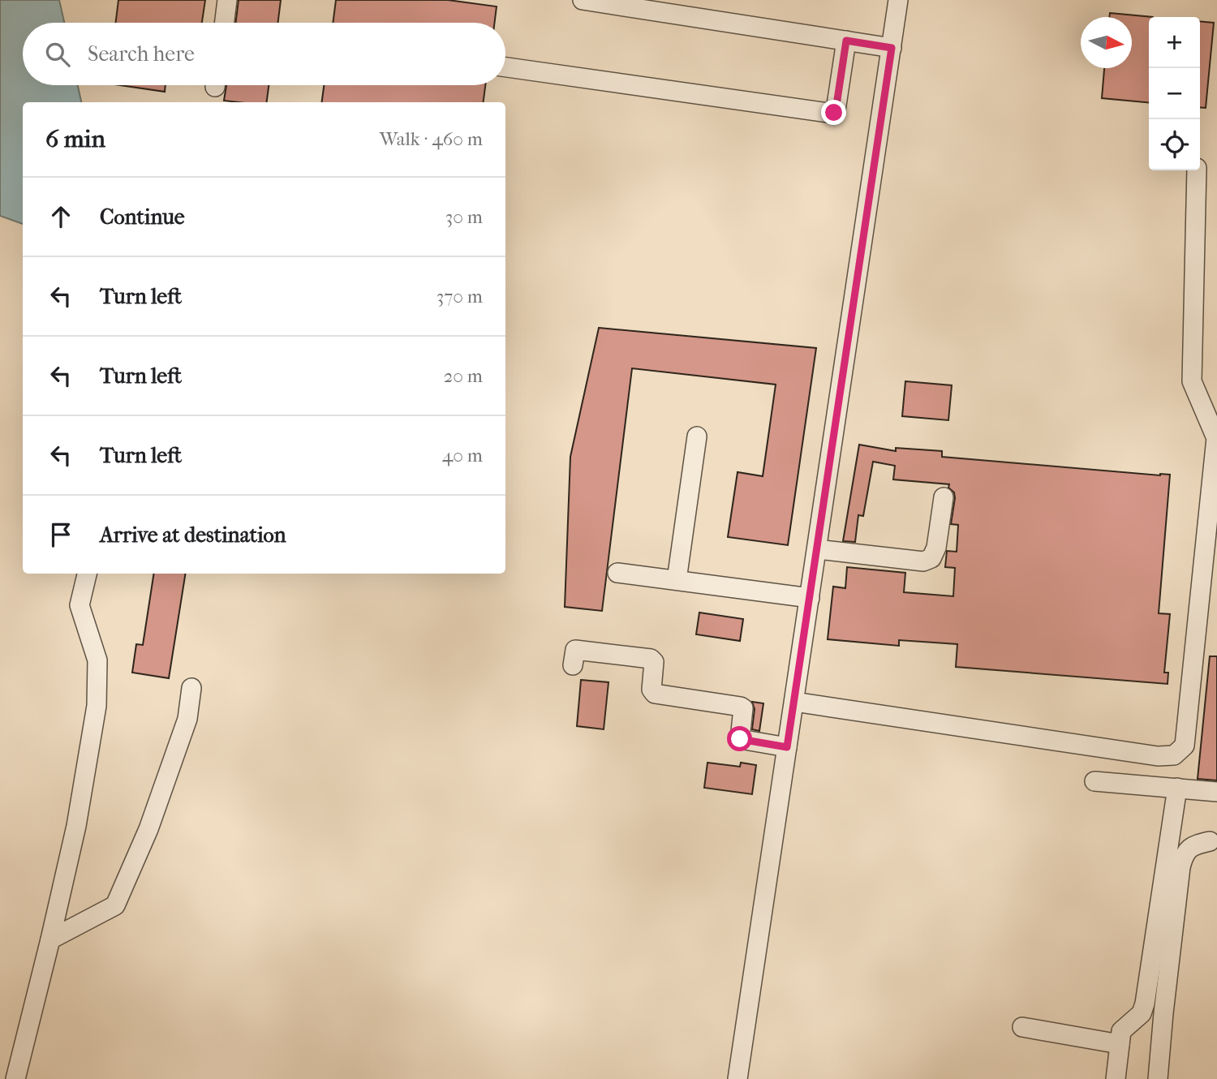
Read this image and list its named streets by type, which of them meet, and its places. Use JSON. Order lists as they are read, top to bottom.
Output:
{
  "north": "right",
  "page": {
    "map_buttons": ["+", "−"],
    "search": "Search here",
    "heading": ["6 min", "Walk · 460 m"],
    "list": [
      ["Continue", "30 m"],
      ["Turn left", "370 m"],
      ["Turn left", "20 m"],
      ["Turn left", "40 m"],
      "Arrive at destination"
    ]
  }
}
